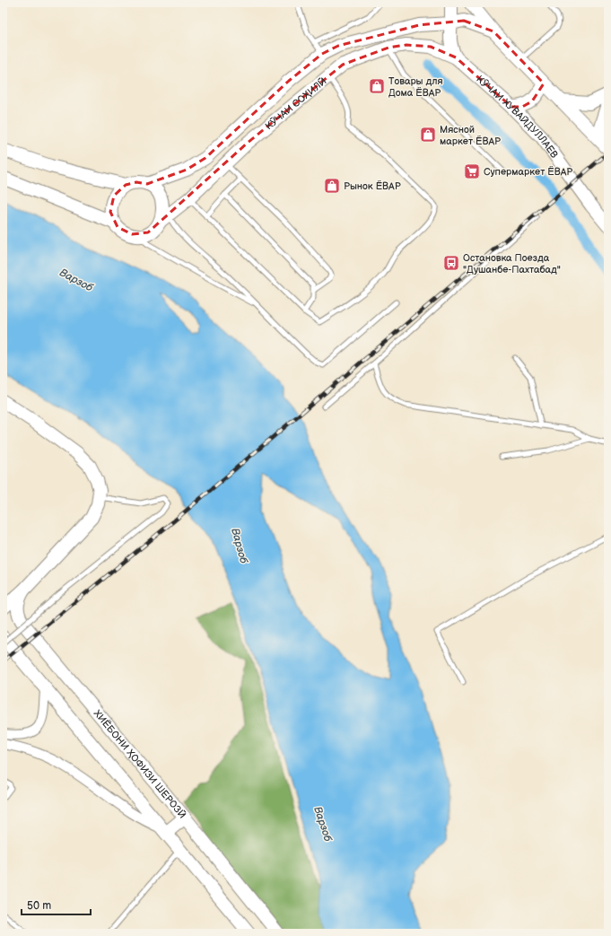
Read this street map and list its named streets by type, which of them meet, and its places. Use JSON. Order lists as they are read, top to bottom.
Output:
{
  "streets": {
    "street": ["КӮЧАИ СОҲИЛӢ", "КӮЧАИ ХУВАЙДУЛЛАЕВ", "ХИЁБОНИ ҲОФИЗИ ШЕРОЗӢ"]
  },
  "crossings": [
    ["КӮЧАИ СОҲИЛӢ", "КӮЧАИ ХУВАЙДУЛЛАЕВ"]
  ],
  "water": ["Варзоб"],
  "places": {
    "shop": ["Товары для Дома ЁВАР", "Мясной маркет ЁВАР", "Рынок ЁВАР"],
    "supermarket": ["Супермаркет ЁВАР"],
    "bus stop": ["Остановка Поезда \"Душанбе-Пахтабад\""]
  },
  "scale_bar": "50 m"
}
